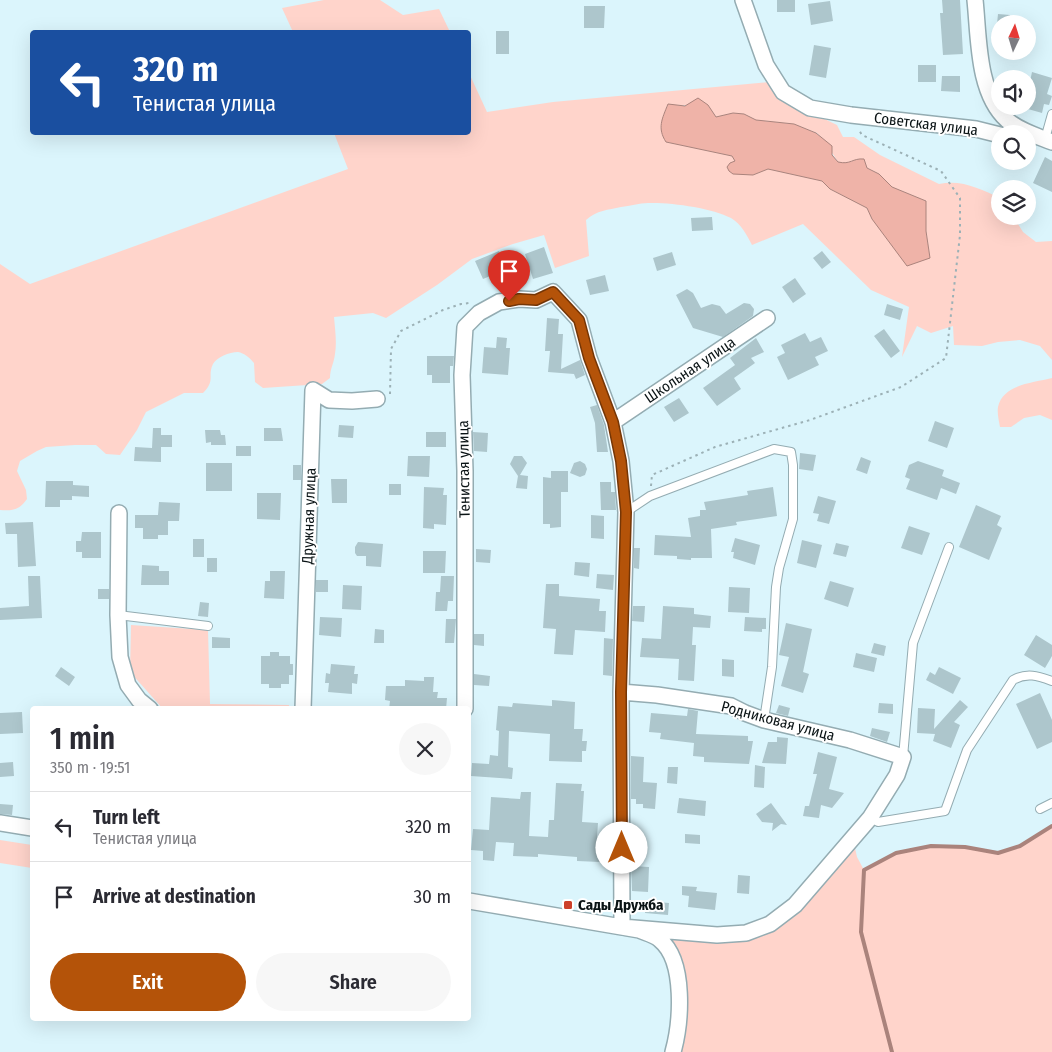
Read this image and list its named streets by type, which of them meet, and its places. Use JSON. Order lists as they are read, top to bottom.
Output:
{
  "streets": {
    "street": [
      "Советская улица",
      "Школьная улица",
      "Тенистая улица",
      "Дружная улица",
      "Родниковая улица"
    ]
  },
  "crossings": [
    ["Школьная улица", "Тенистая улица"]
  ],
  "places": {
    "transit": ["Сады Дружба"]
  },
  "north": "top",
  "page": {
    "turn": ["320 m", "Тенистая улица"],
    "heading": ["1 min", "350 m · 19:51"],
    "list": [
      {
        "name": "Turn left",
        "note": "Тенистая улица",
        "value": "320 m"
      },
      {
        "name": "Arrive at destination",
        "value": "30 m"
      }
    ],
    "buttons": ["Exit", "Share"]
  }
}
